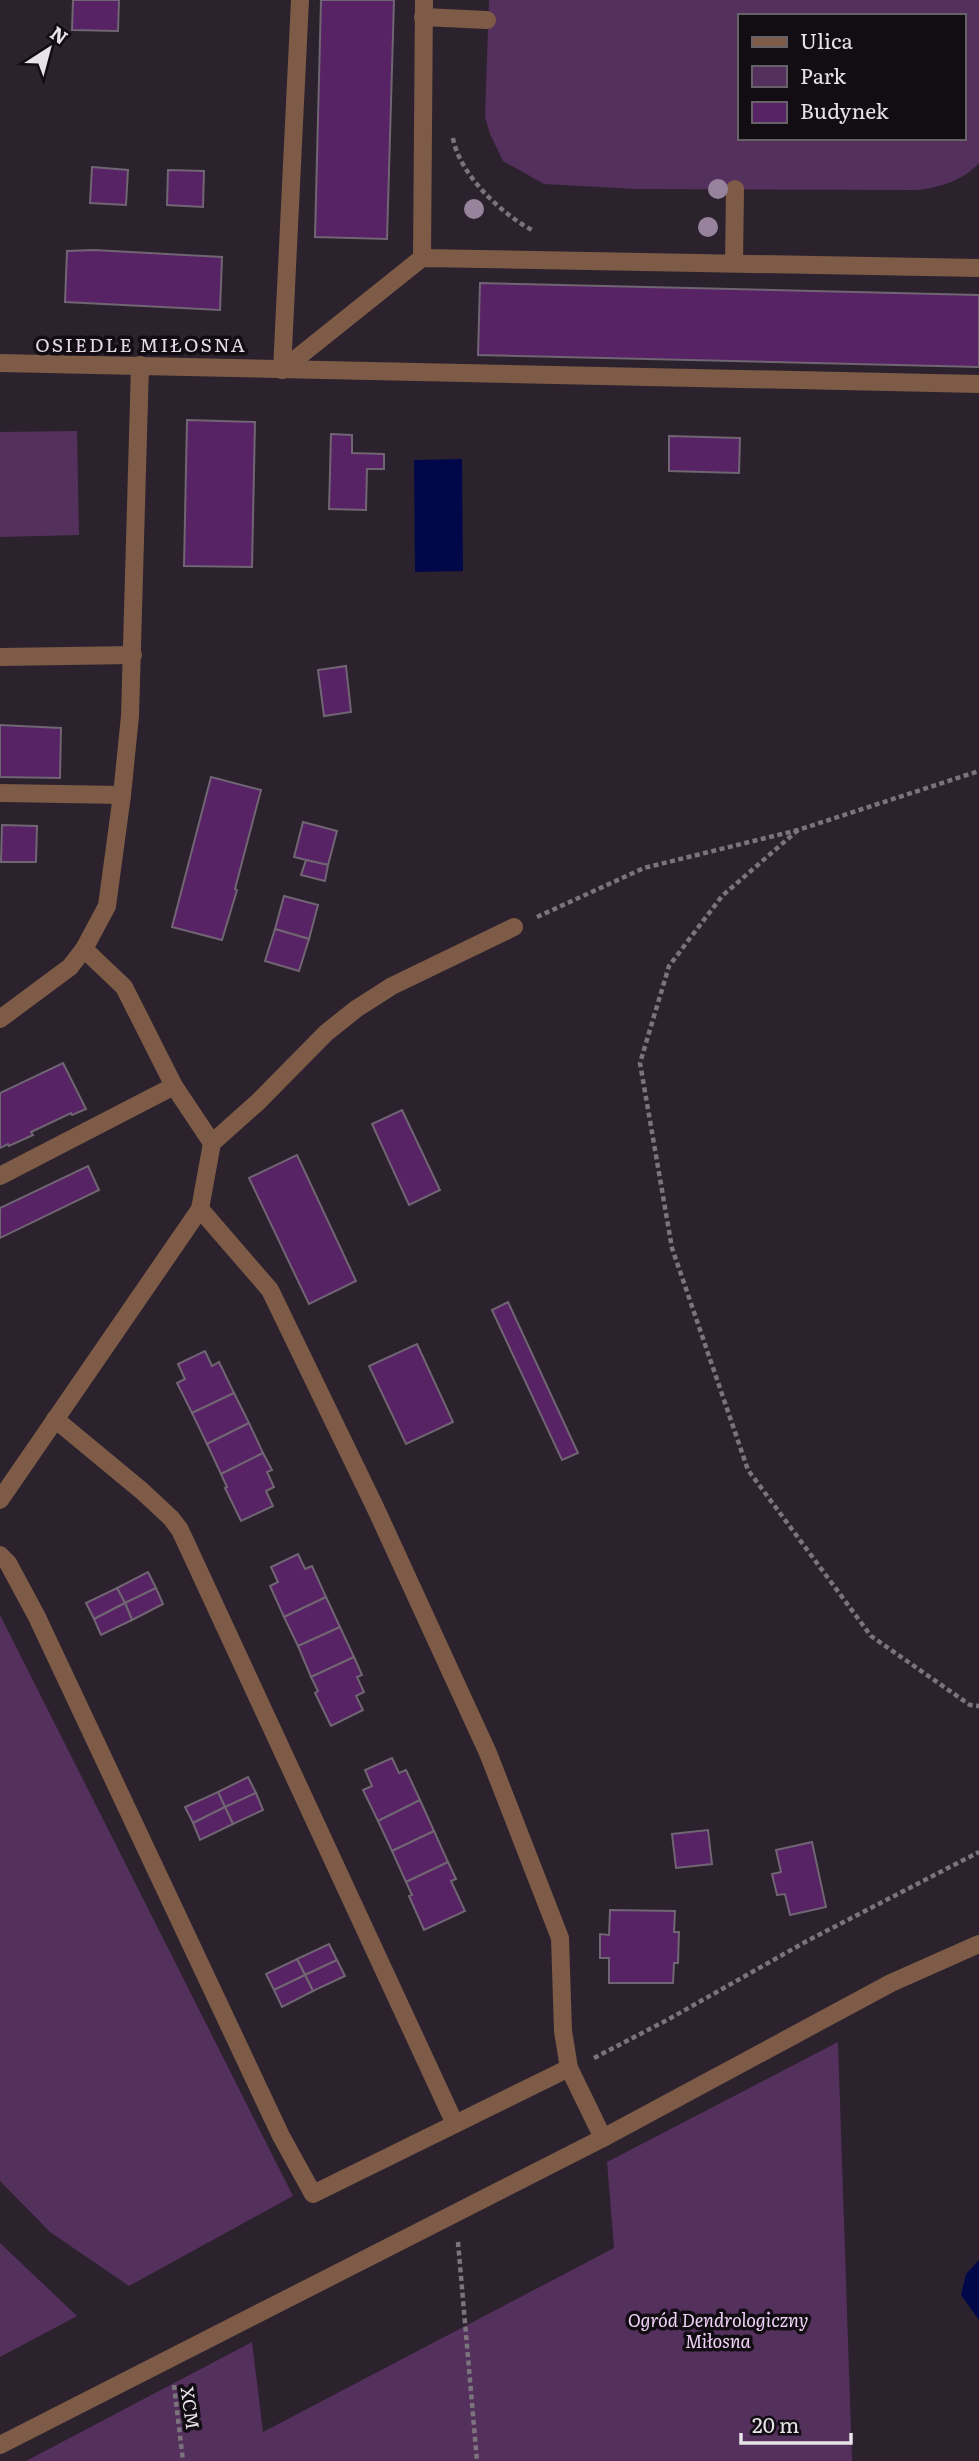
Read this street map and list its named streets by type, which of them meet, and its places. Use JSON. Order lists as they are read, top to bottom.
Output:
{
  "streets": {
    "path": ["XCM"]
  },
  "districts": ["OSIEDLE MIŁOSNA"],
  "parks": ["Ogród Dendrologiczny Miłosna"],
  "legend": ["Ulica", "Park", "Budynek"],
  "scale_bar": "20 m",
  "north": "top right"
}
